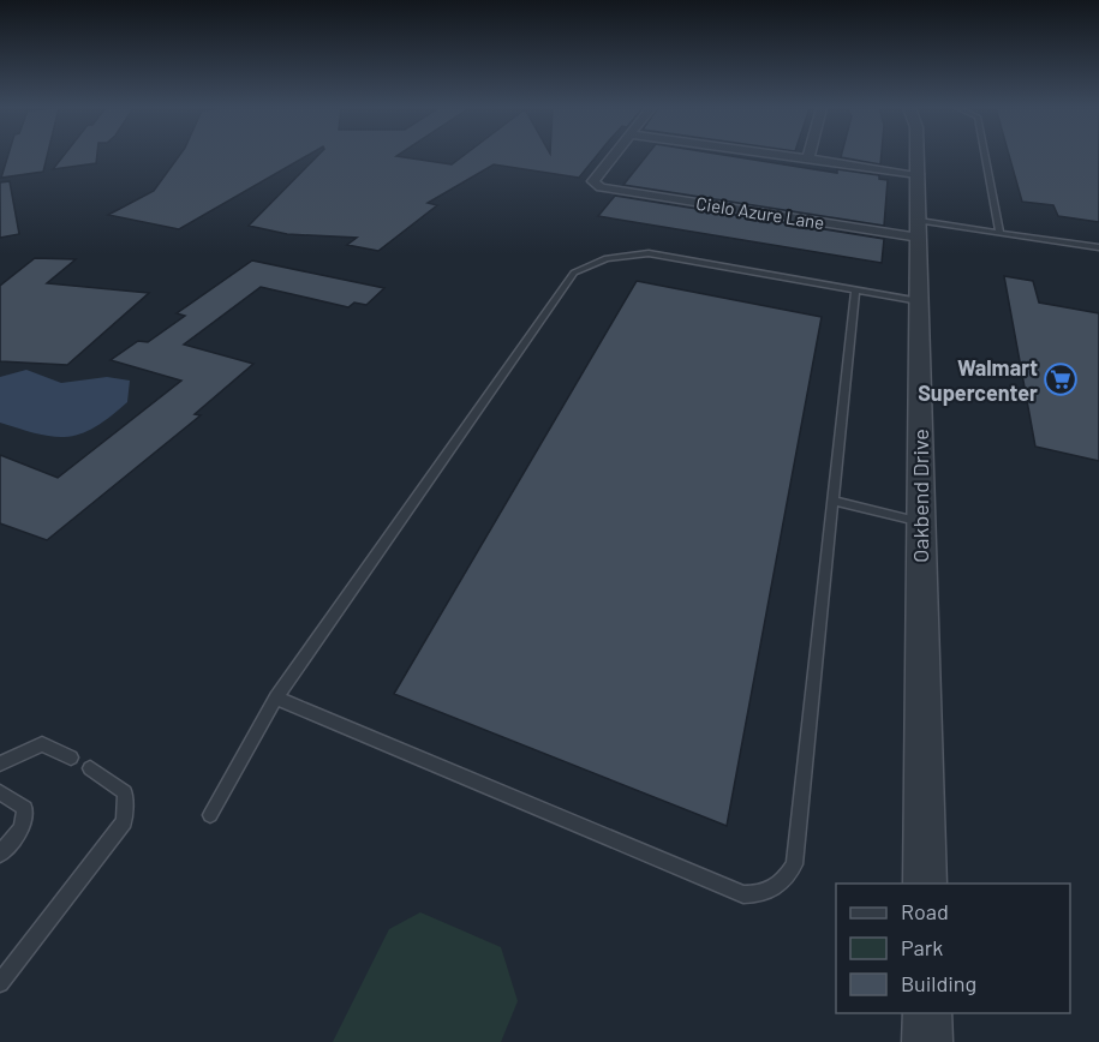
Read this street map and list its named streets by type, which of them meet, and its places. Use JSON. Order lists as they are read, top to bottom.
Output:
{
  "streets": {
    "street": ["Cielo Azure Lane", "Oakbend Drive"]
  },
  "crossings": [
    ["Cielo Azure Lane", "Oakbend Drive"]
  ],
  "places": {
    "supermarket": ["Walmart Supercenter"]
  },
  "legend": ["Road", "Park", "Building"]
}
